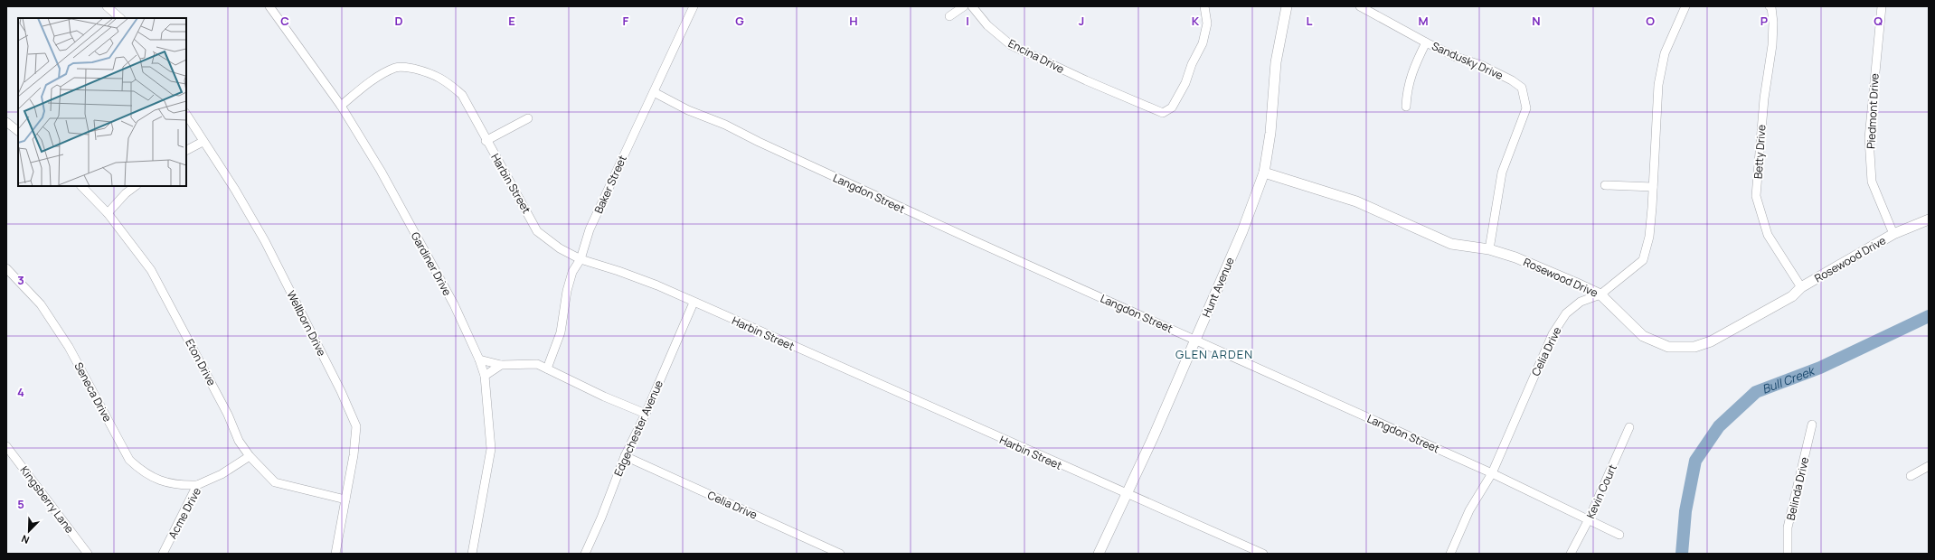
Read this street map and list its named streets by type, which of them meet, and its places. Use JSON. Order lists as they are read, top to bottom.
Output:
{
  "streets": {
    "street": [
      "Encina Drive",
      "Sandusky Drive",
      "Piedmont Drive",
      "Betty Drive",
      "Harbin Street",
      "Baker Street",
      "Langdon Street",
      "Rosewood Drive",
      "Gardiner Drive",
      "Hunt Avenue",
      "Wellborn Drive",
      "Celia Drive",
      "Eton Drive",
      "Seneca Drive",
      "Edgechester Avenue",
      "Belinda Drive",
      "Kevin Court",
      "Kingsberry Lane",
      "Acme Drive"
    ]
  },
  "crossings": [
    ["Sandusky Drive", "Rosewood Drive"],
    ["Piedmont Drive", "Rosewood Drive"],
    ["Betty Drive", "Rosewood Drive"],
    ["Harbin Street", "Baker Street"],
    ["Harbin Street", "Gardiner Drive"],
    ["Harbin Street", "Hunt Avenue"],
    ["Harbin Street", "Edgechester Avenue"],
    ["Baker Street", "Langdon Street"],
    ["Langdon Street", "Hunt Avenue"],
    ["Langdon Street", "Celia Drive"],
    ["Langdon Street", "Kevin Court"],
    ["Rosewood Drive", "Hunt Avenue"],
    ["Rosewood Drive", "Celia Drive"],
    ["Wellborn Drive", "Eton Drive"],
    ["Celia Drive", "Edgechester Avenue"],
    ["Eton Drive", "Acme Drive"],
    ["Seneca Drive", "Acme Drive"]
  ],
  "districts": ["GLEN ARDEN"],
  "water": ["Bull Creek"],
  "north": "bottom left",
  "grid": {
    "columns": [
      "C",
      "D",
      "E",
      "F",
      "G",
      "H",
      "I",
      "J",
      "K",
      "L",
      "M",
      "N",
      "O",
      "P",
      "Q"
    ],
    "rows": ["3", "4", "5"]
  }
}
